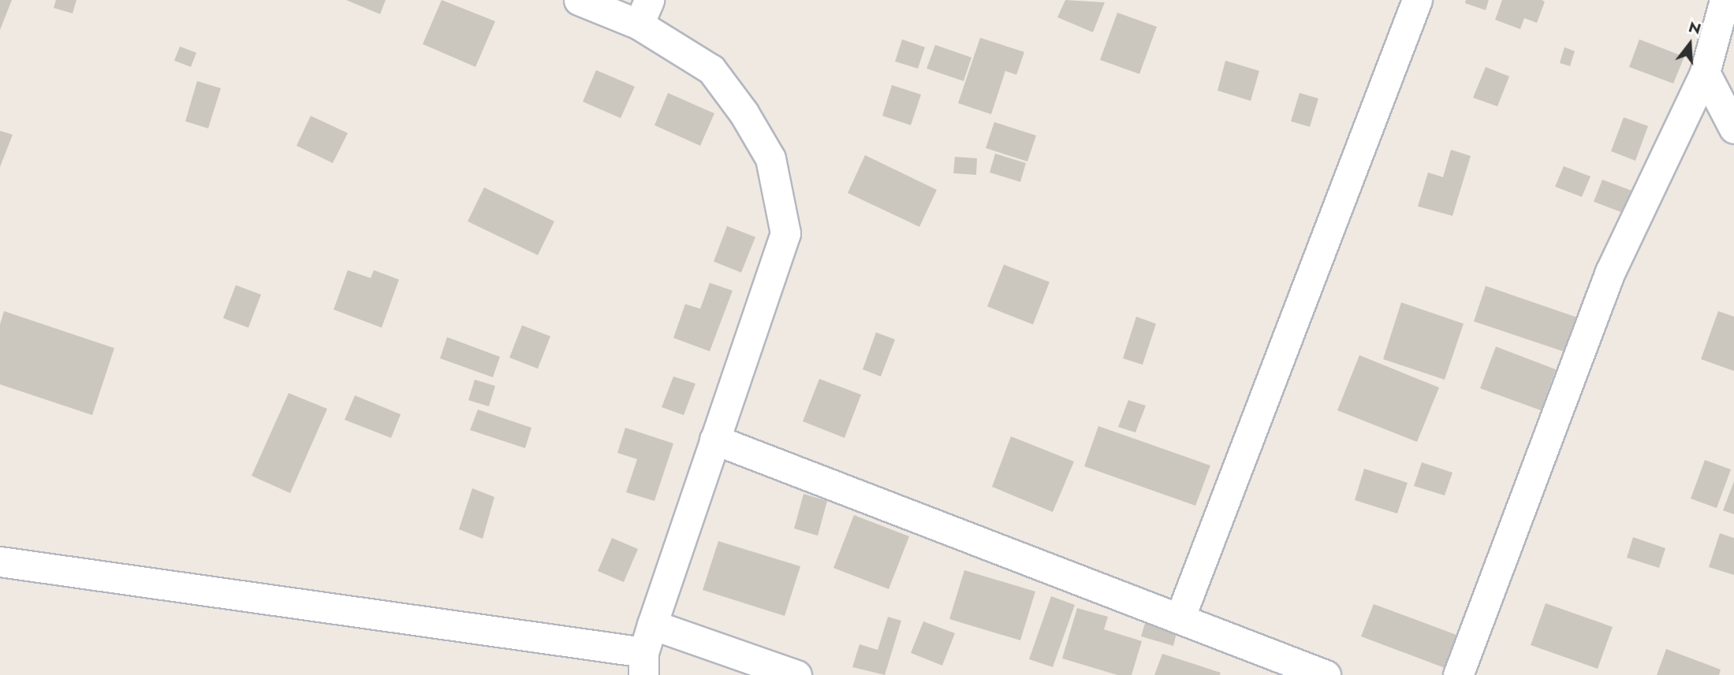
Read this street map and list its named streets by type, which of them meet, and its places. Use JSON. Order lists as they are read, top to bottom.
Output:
{
  "north": "top"
}
